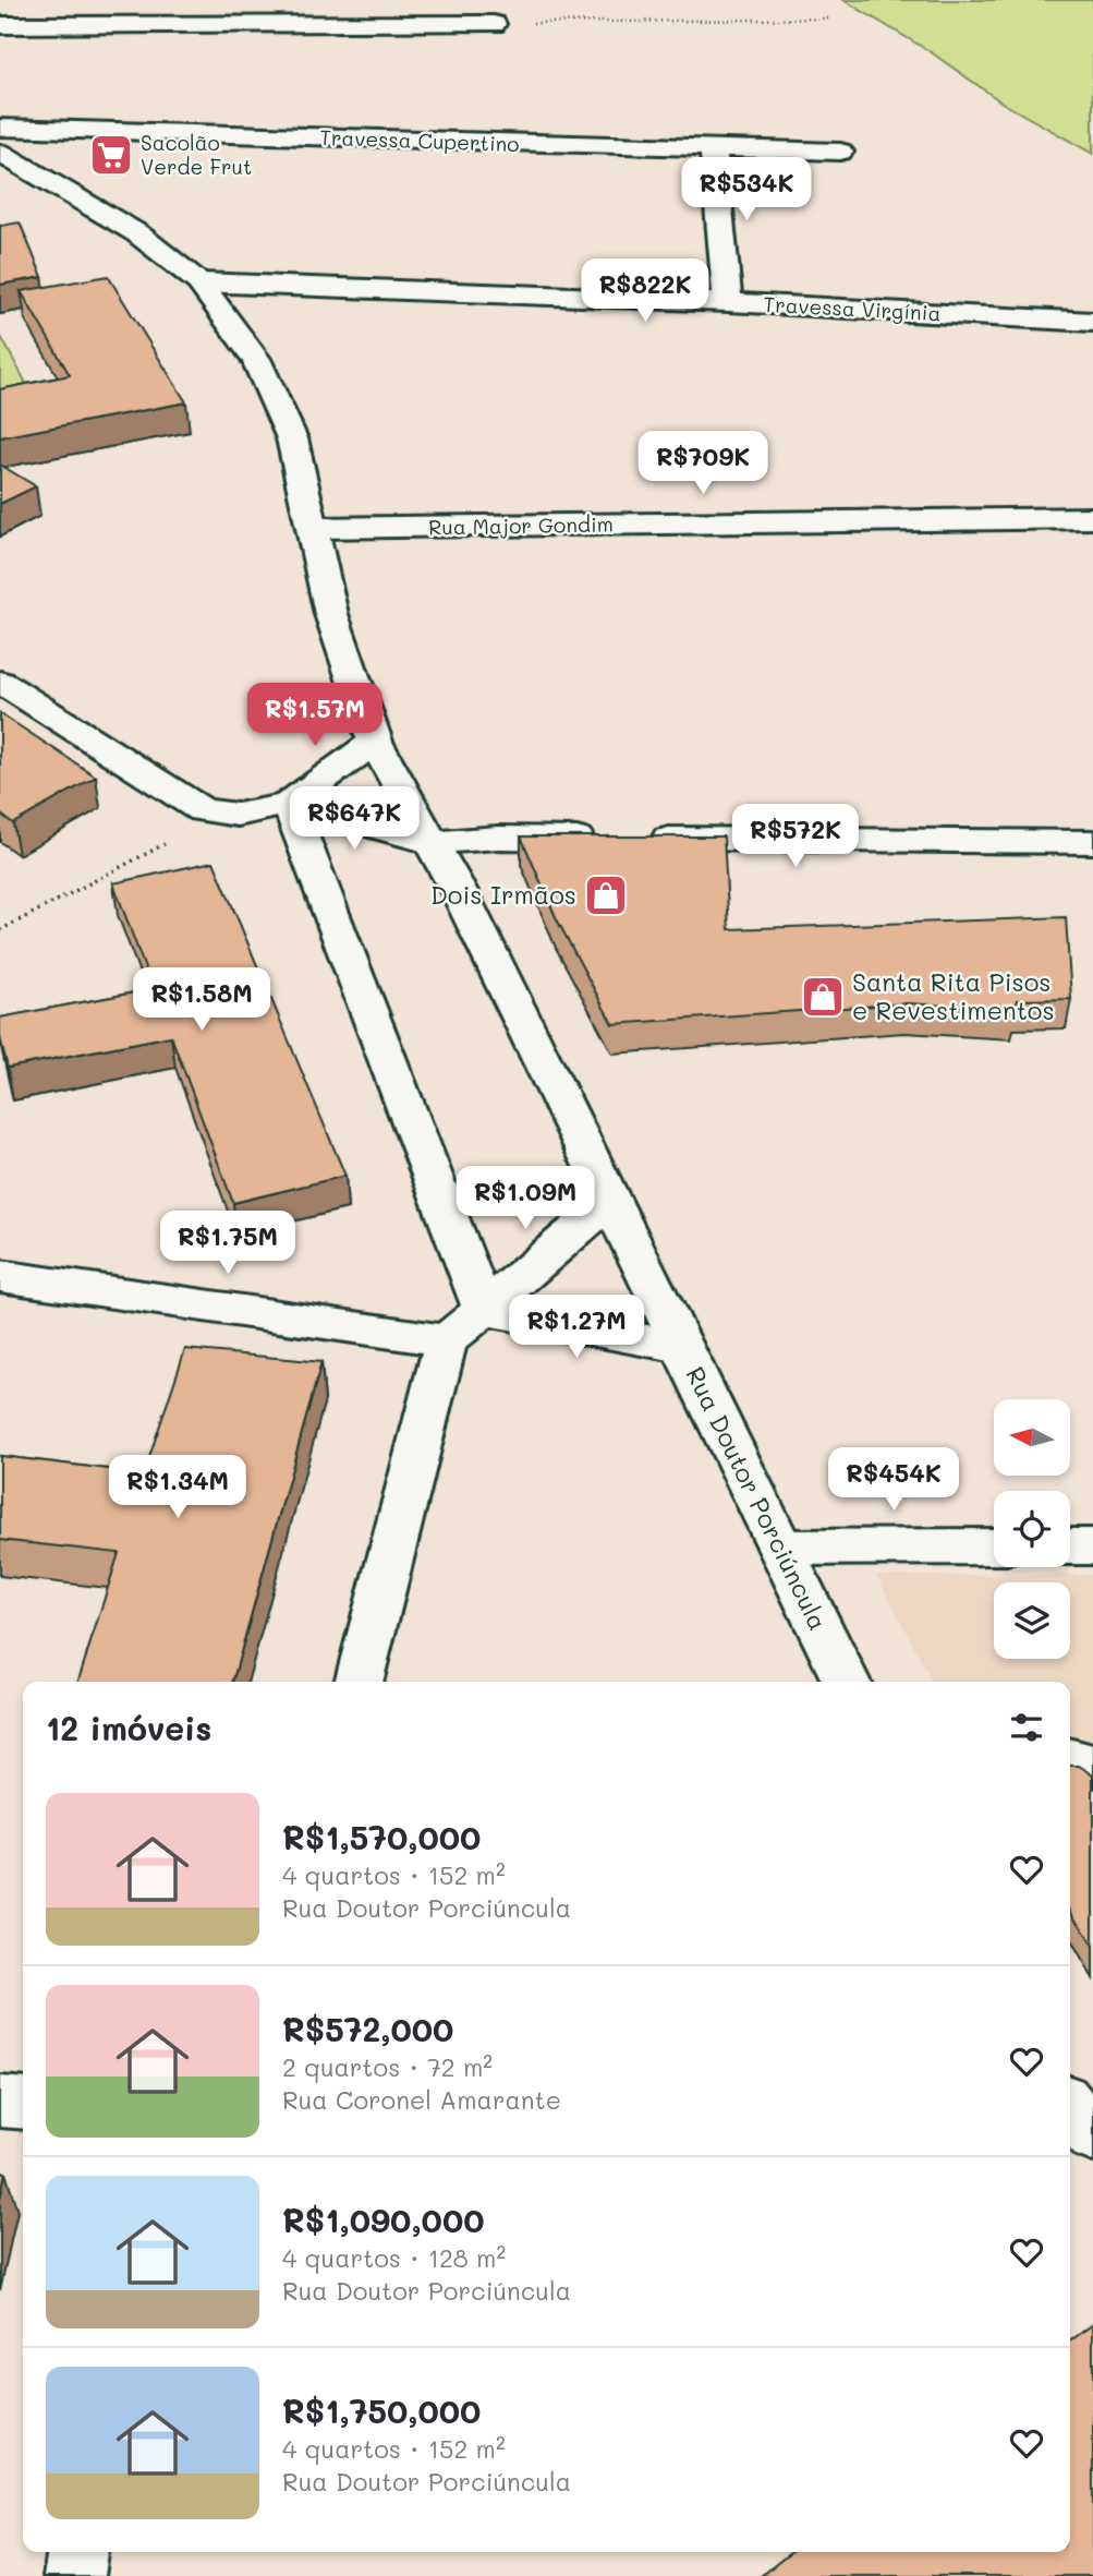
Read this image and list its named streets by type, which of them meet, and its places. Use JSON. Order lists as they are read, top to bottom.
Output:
{
  "streets": {
    "street": [
      "Travessa Cupertino",
      "Travessa Virgínia",
      "Rua Major Gondim",
      "Rua Doutor Porciúncula"
    ]
  },
  "crossings": [
    ["Travessa Virgínia", "Rua Doutor Porciúncula"],
    ["Rua Major Gondim", "Rua Doutor Porciúncula"]
  ],
  "places": {
    "supermarket": ["Sacolão Verde Frut"],
    "shop": ["Dois Irmãos", "Santa Rita Pisos e Revestimentos"]
  },
  "north": "left",
  "page": {
    "price": [
      "R$534K",
      "R$822K",
      "R$709K",
      "R$1.57M",
      "R$647K",
      "R$572K",
      "R$1.58M",
      "R$1.09M",
      "R$1.75M",
      "R$1.27M",
      "R$454K",
      "R$1.34M"
    ],
    "heading": "12 imóveis",
    "list": [
      {
        "name": "R$1,570,000",
        "note": "4 quartos · 152 m² · Rua Doutor Porciúncula"
      },
      {
        "name": "R$572,000",
        "note": "2 quartos · 72 m² · Rua Coronel Amarante"
      },
      {
        "name": "R$1,090,000",
        "note": "4 quartos · 128 m² · Rua Doutor Porciúncula"
      },
      {
        "name": "R$1,750,000",
        "note": "4 quartos · 152 m² · Rua Doutor Porciúncula"
      }
    ]
  }
}
